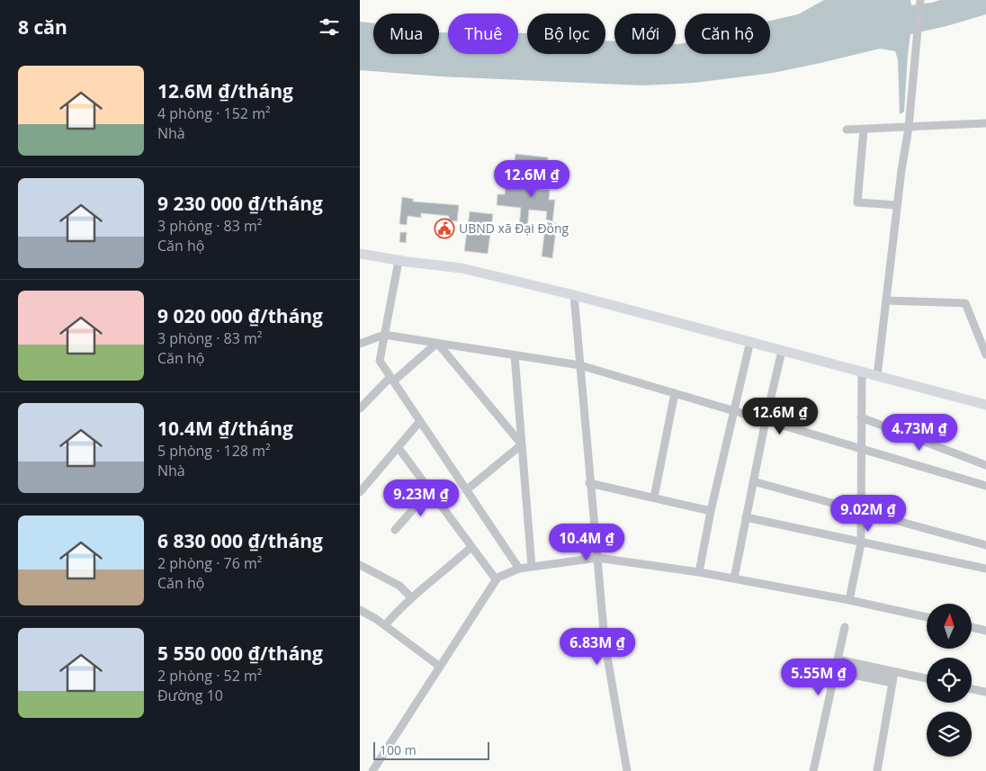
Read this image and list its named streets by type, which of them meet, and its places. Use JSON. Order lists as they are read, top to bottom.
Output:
{
  "places": {
    "public building": ["UBND xã Đại Đồng"]
  },
  "scale_bar": "100 m",
  "north": "top",
  "page": {
    "heading": "8 căn",
    "chip": [
      "Mua",
      "Thuê",
      "Bộ lọc",
      "Mới",
      "Căn hộ"
    ],
    "list": [
      {
        "name": "12.6M ₫/tháng",
        "note": "4 phòng · 152 m² · Nhà"
      },
      {
        "name": "9 230 000 ₫/tháng",
        "note": "3 phòng · 83 m² · Căn hộ"
      },
      {
        "name": "9 020 000 ₫/tháng",
        "note": "3 phòng · 83 m² · Căn hộ"
      },
      {
        "name": "10.4M ₫/tháng",
        "note": "5 phòng · 128 m² · Nhà"
      },
      {
        "name": "6 830 000 ₫/tháng",
        "note": "2 phòng · 76 m² · Căn hộ"
      },
      {
        "name": "5 550 000 ₫/tháng",
        "note": "2 phòng · 52 m² · Đường 10"
      }
    ],
    "price": [
      "12.6M ₫",
      "12.6M ₫",
      "4.73M ₫",
      "9.23M ₫",
      "9.02M ₫",
      "10.4M ₫",
      "6.83M ₫",
      "5.55M ₫"
    ],
    "scale": "100 m"
  }
}
